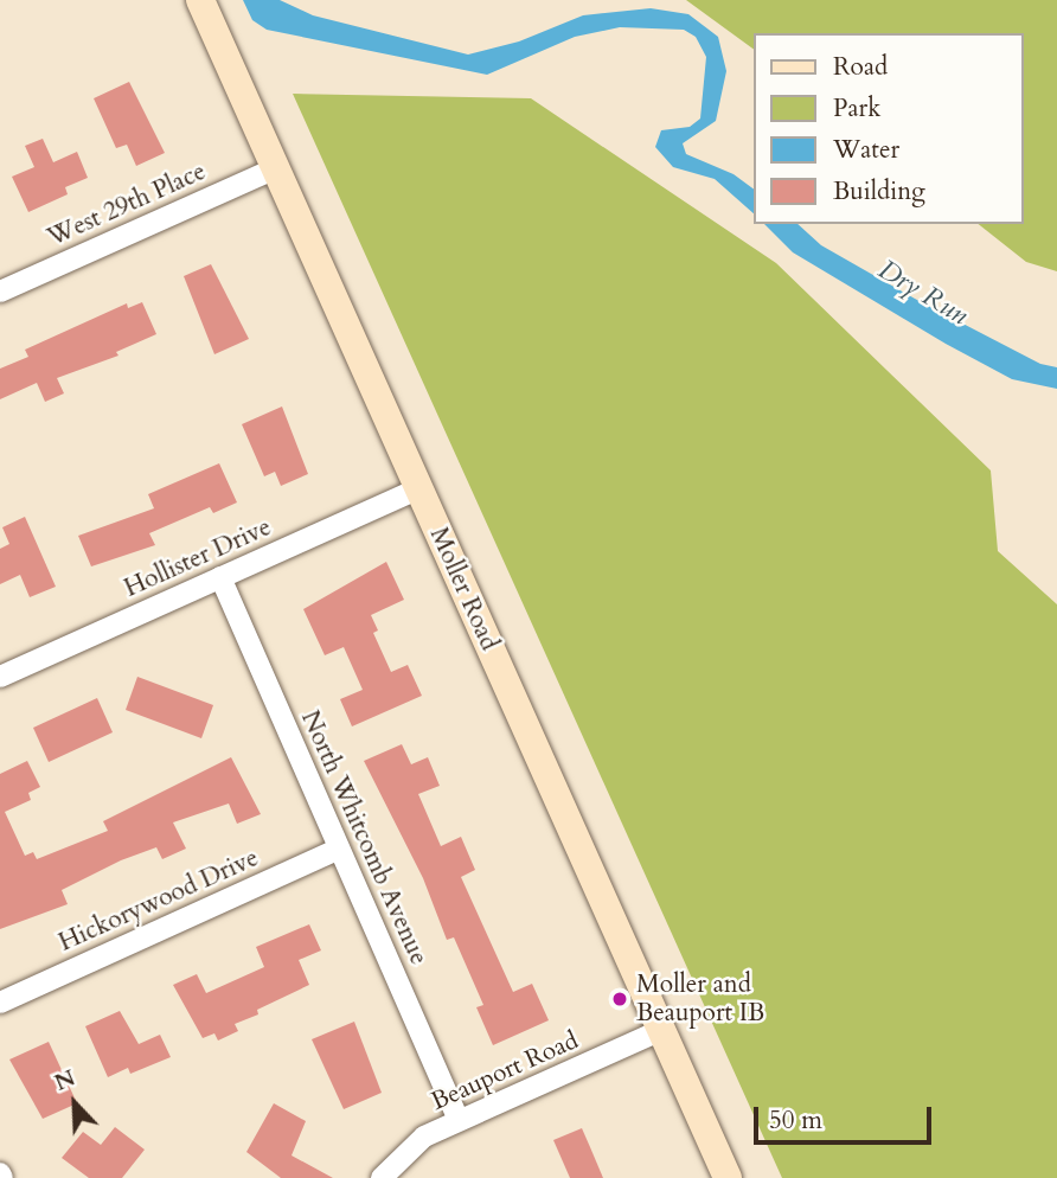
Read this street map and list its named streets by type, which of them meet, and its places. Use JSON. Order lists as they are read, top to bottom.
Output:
{
  "streets": {
    "street": [
      "West 29th Place",
      "Hollister Drive",
      "Moller Road",
      "North Whitcomb Avenue",
      "Hickorywood Drive",
      "Beauport Road"
    ]
  },
  "crossings": [
    ["West 29th Place", "Moller Road"],
    ["Hollister Drive", "Moller Road"],
    ["Hollister Drive", "North Whitcomb Avenue"],
    ["Moller Road", "Beauport Road"],
    ["North Whitcomb Avenue", "Hickorywood Drive"],
    ["North Whitcomb Avenue", "Beauport Road"]
  ],
  "water": ["Dry Run"],
  "places": ["Moller and Beauport IB"],
  "legend": [
    "Road",
    "Park",
    "Water",
    "Building"
  ],
  "scale_bar": "50 m",
  "north": "top left"
}
